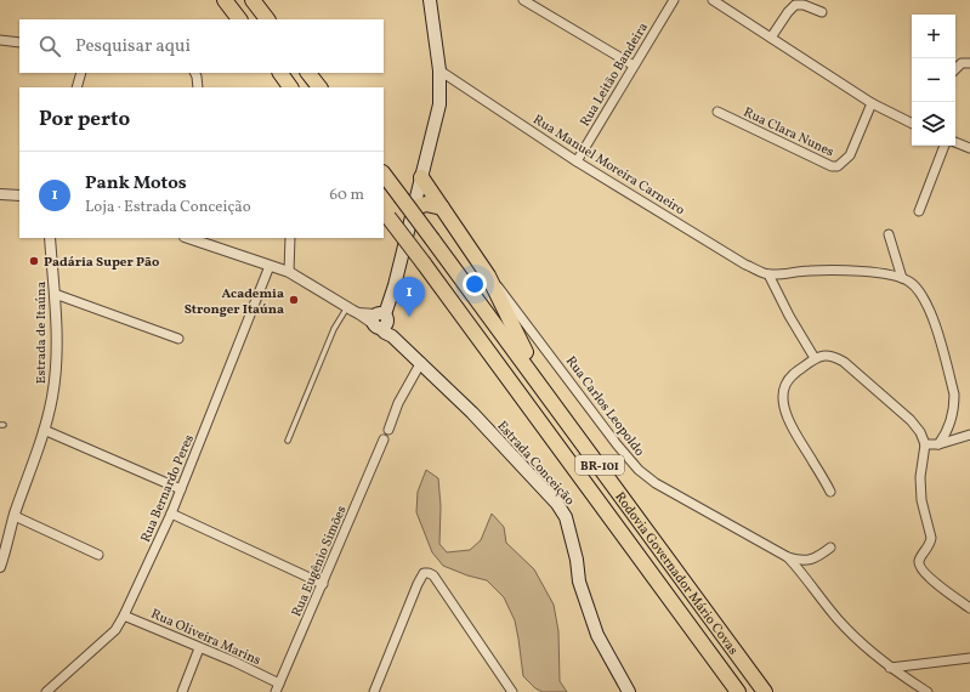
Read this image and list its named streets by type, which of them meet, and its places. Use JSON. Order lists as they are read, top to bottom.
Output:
{
  "streets": {
    "highway": ["BR-101", "Rodovia Governador Mário Covas"],
    "main road": ["Estrada Conceição"],
    "street": [
      "Rua Leitão Bandeira",
      "Rua Clara Nunes",
      "Rua Manuel Moreira Carneiro",
      "Estrada de Itaúna",
      "Rua Carlos Leopoldo",
      "Rua Bernardo Peres",
      "Rua Eugênio Simões",
      "Rua Oliveira Marins"
    ]
  },
  "crossings": [
    ["Rua Leitão Bandeira", "Rua Manuel Moreira Carneiro"],
    ["Rua Bernardo Peres", "Rua Oliveira Marins"],
    ["Rua Eugênio Simões", "Rua Oliveira Marins"]
  ],
  "places": ["Padária Super Pão", "Academia Stronger Itaúna"],
  "page": {
    "map_buttons": ["+", "−"],
    "search": "Pesquisar aqui",
    "heading": "Por perto",
    "list": [
      {
        "mark": "1",
        "name": "Pank Motos",
        "note": "Loja · Estrada Conceição",
        "value": "60 m"
      }
    ],
    "pins": "1"
  }
}
